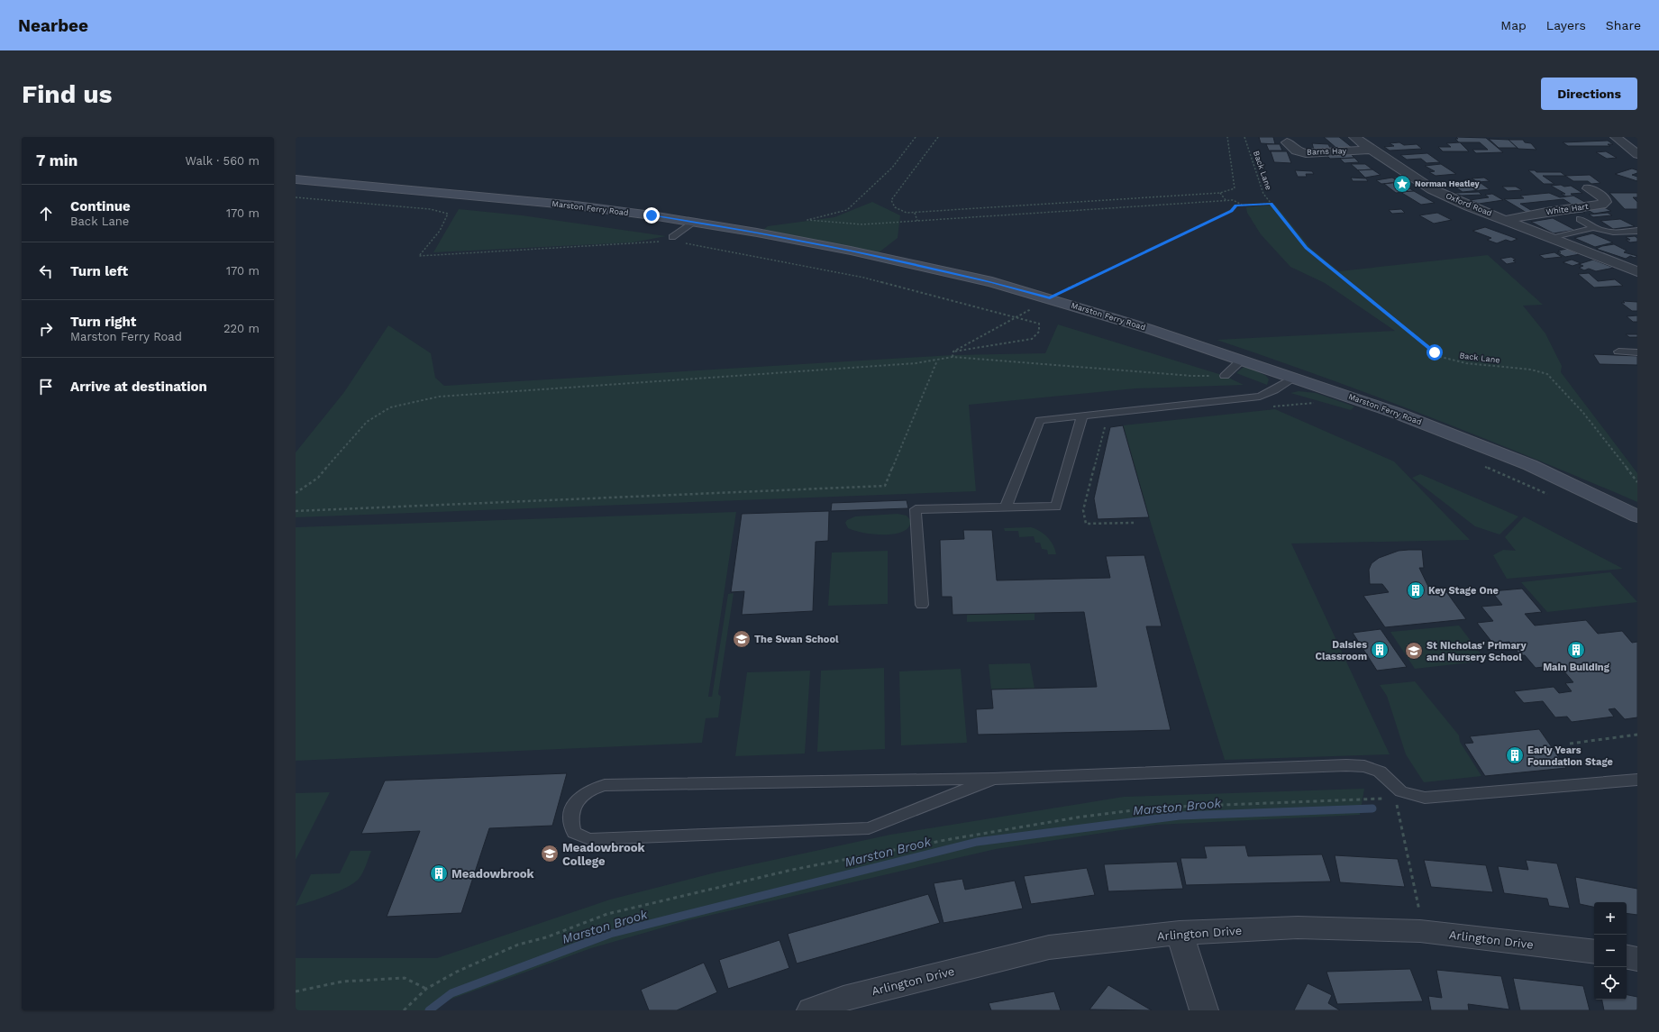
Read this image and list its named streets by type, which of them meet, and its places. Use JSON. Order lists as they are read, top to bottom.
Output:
{
  "streets": {
    "main road": ["Marston Ferry Road"],
    "street": [
      "Barns Hay",
      "Oxford Road",
      "White Hart",
      "Arlington Drive"
    ],
    "path": ["Back Lane"]
  },
  "crossings": [
    ["Barns Hay", "Oxford Road"],
    ["Oxford Road", "White Hart"]
  ],
  "water": ["Marston Brook"],
  "places": {
    "place": ["Norman Heatley"],
    "building": [
      "Key Stage One",
      "Daisies Classroom",
      "Main Building",
      "Early Years Foundation Stage",
      "Meadowbrook"
    ],
    "school or university": ["The Swan School", "St Nicholas' Primary and Nursery School", "Meadowbrook College"]
  },
  "page": {
    "header": "Nearbee",
    "nav": ["Map", "Layers", "Share"],
    "buttons": "Directions",
    "title": "Find us",
    "heading": ["7 min", "Walk · 560 m"],
    "list": [
      ["Continue", "Back Lane", "170 m"],
      ["Turn left", "170 m"],
      ["Turn right", "Marston Ferry Road", "220 m"],
      "Arrive at destination"
    ],
    "map_buttons": ["+", "−"]
  }
}
